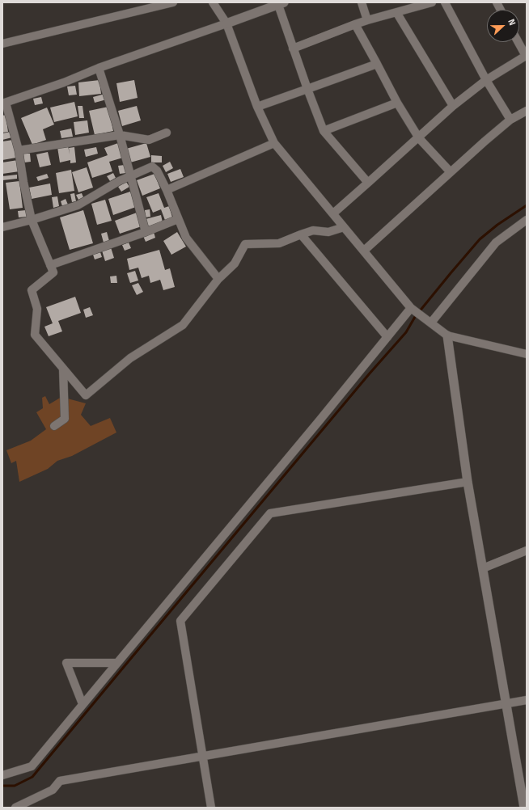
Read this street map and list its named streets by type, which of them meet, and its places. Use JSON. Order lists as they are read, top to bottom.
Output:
{
  "north": "right"
}
